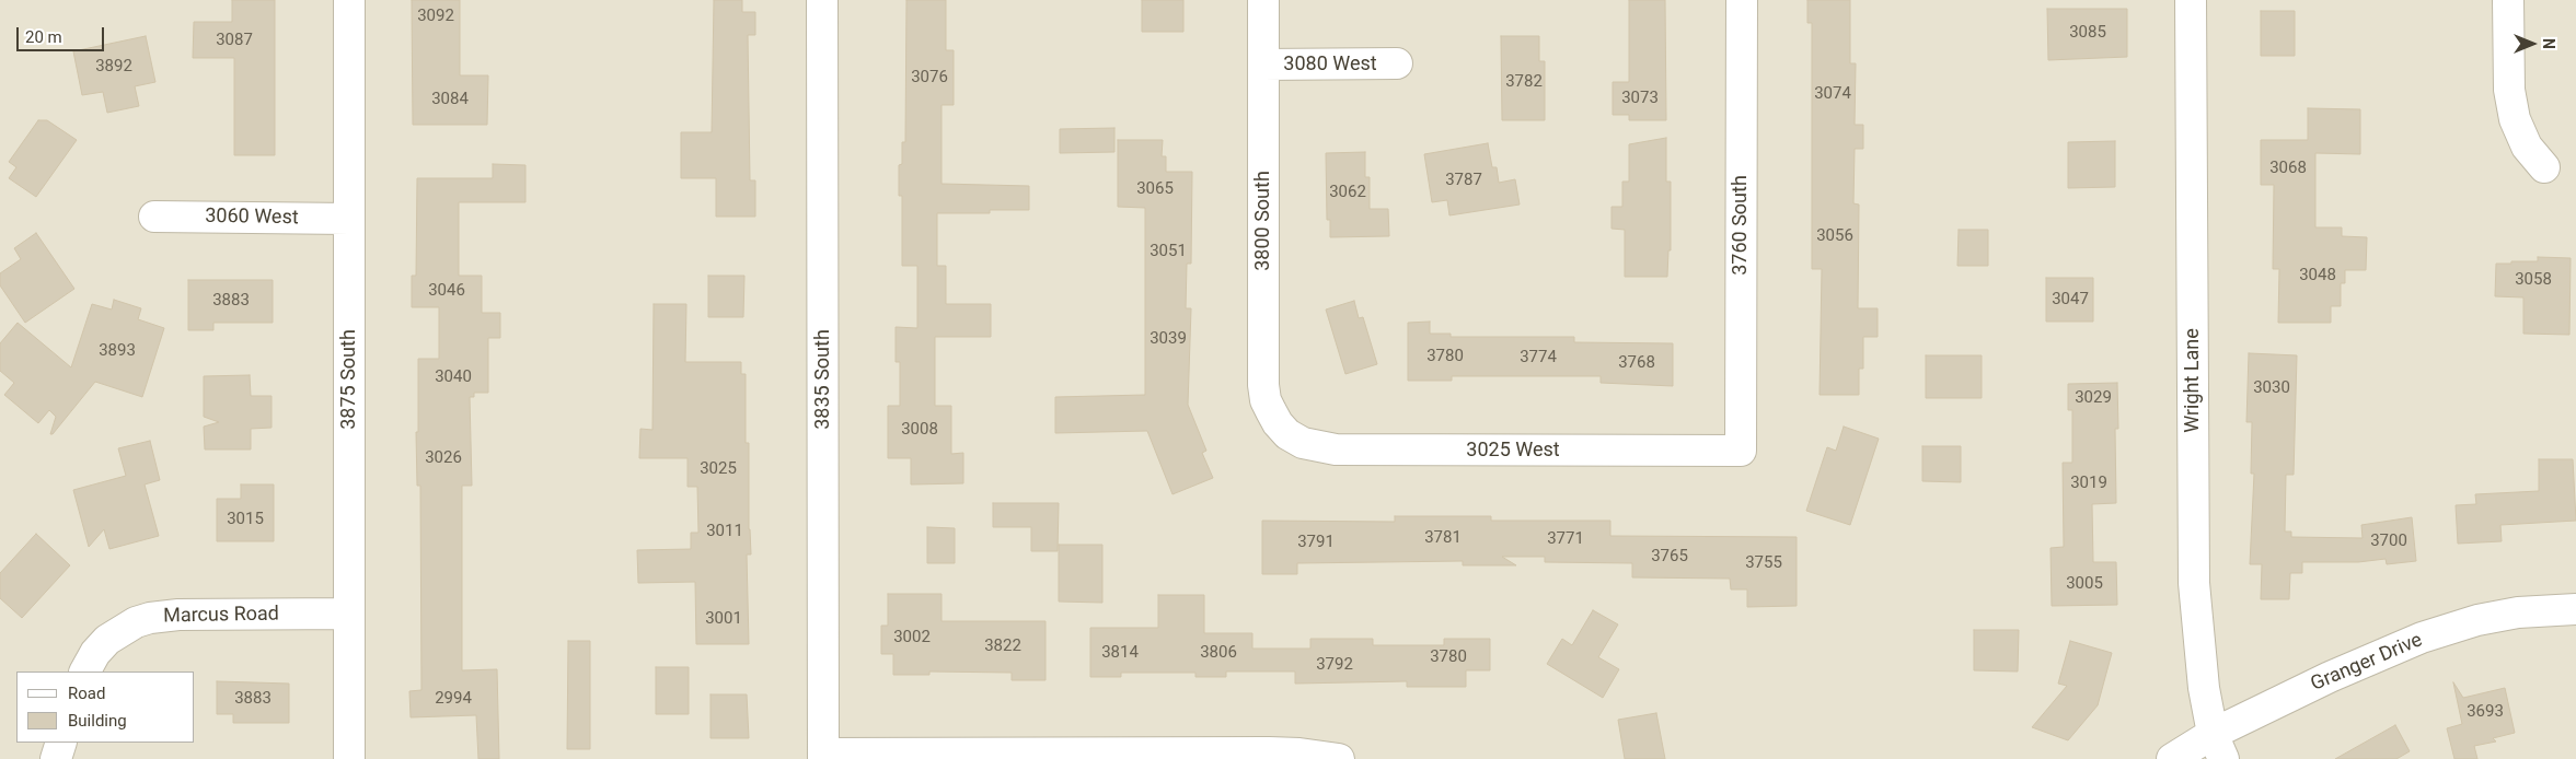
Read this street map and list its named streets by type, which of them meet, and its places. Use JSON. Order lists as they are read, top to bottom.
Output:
{
  "streets": {
    "street": [
      "3080 West",
      "3060 West",
      "3800 South",
      "3760 South",
      "3875 South",
      "3835 South",
      "Wright Lane",
      "3025 West",
      "Marcus Road",
      "Granger Drive"
    ]
  },
  "crossings": [
    ["3080 West", "3800 South"],
    ["3060 West", "3875 South"],
    ["3800 South", "3025 West"],
    ["3760 South", "3025 West"],
    ["3875 South", "Marcus Road"],
    ["Wright Lane", "Granger Drive"]
  ],
  "house_numbers": [
    "3092",
    "3085",
    "3087",
    "3892",
    "3076",
    "3782",
    "3074",
    "3073",
    "3084",
    "3068",
    "3787",
    "3065",
    "3062",
    "3056",
    "3051",
    "3048",
    "3058",
    "3046",
    "3047",
    "3883",
    "3039",
    "3893",
    "3780",
    "3774",
    "3768",
    "3040",
    "3030",
    "3029",
    "3008",
    "3026",
    "3025",
    "3019",
    "3015",
    "3011",
    "3781",
    "3771",
    "3700",
    "3791",
    "3765",
    "3755",
    "3005",
    "3001",
    "3002",
    "3822",
    "3814",
    "3806",
    "3780",
    "3792",
    "3883",
    "2994",
    "3693"
  ],
  "legend": ["Road", "Building"],
  "scale_bar": "20 m",
  "north": "right"
}
